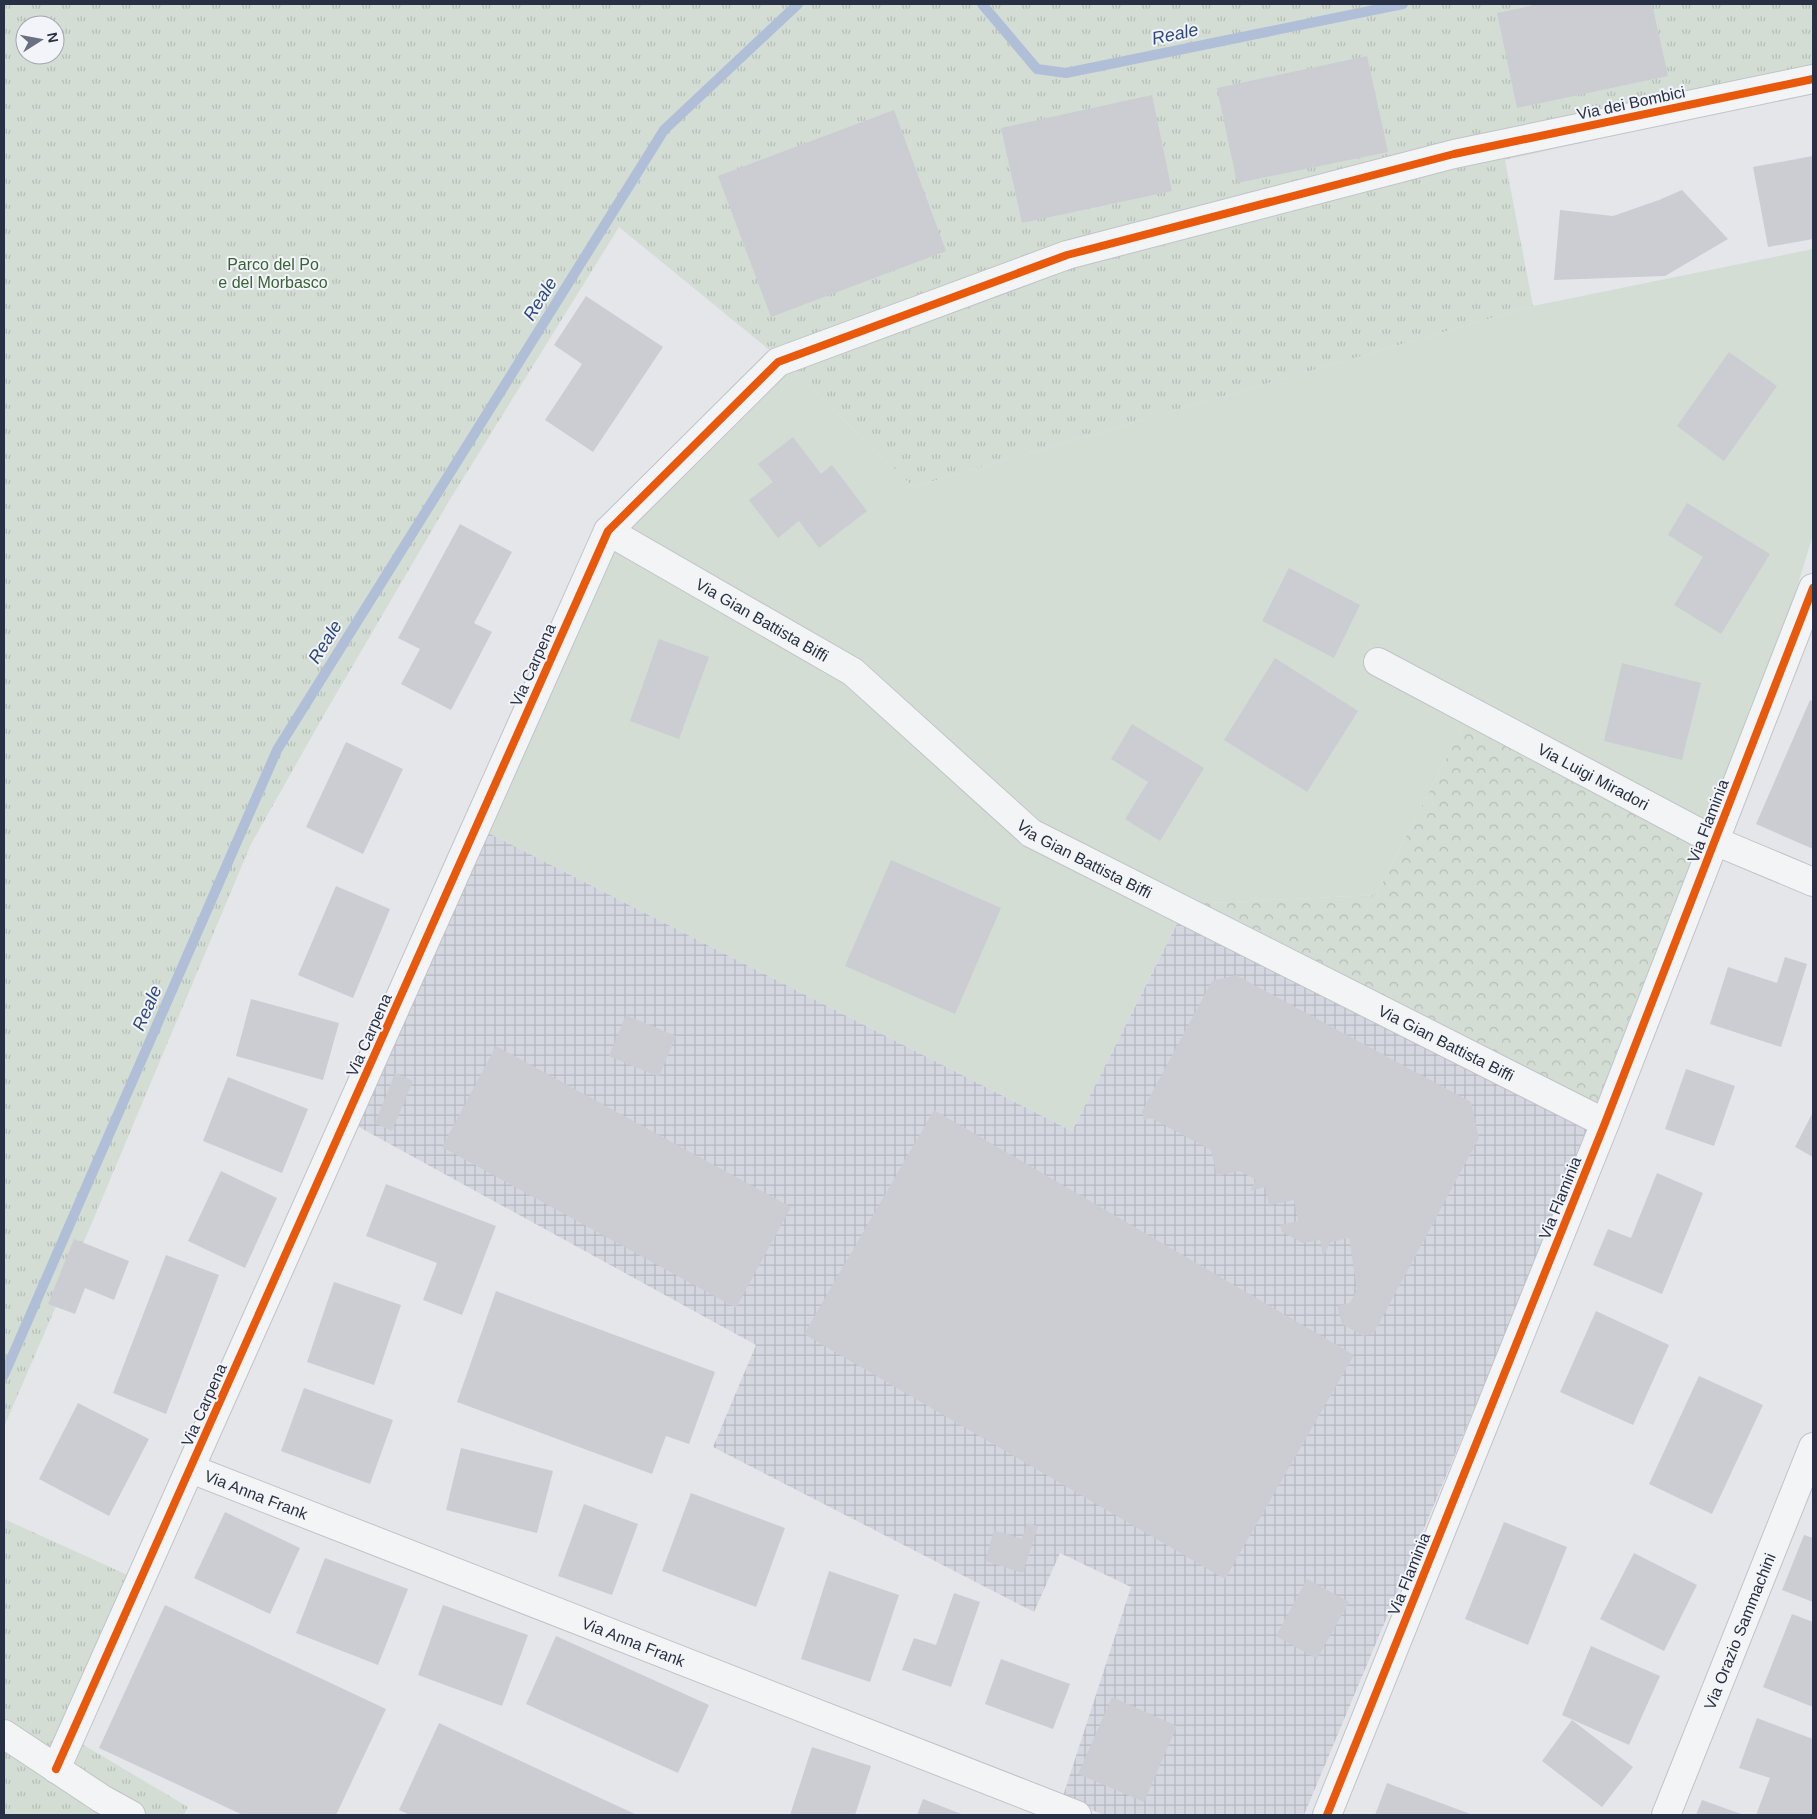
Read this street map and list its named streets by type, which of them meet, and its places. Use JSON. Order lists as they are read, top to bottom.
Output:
{
  "streets": {
    "street": [
      "Via dei Bombici",
      "Via Gian Battista Biffi",
      "Via Carpena",
      "Via Luigi Miradori",
      "Via Flaminia",
      "Via Anna Frank",
      "Via Orazio Sammachini"
    ]
  },
  "crossings": [
    ["Via dei Bombici", "Via Carpena"],
    ["Via Gian Battista Biffi", "Via Carpena"],
    ["Via Gian Battista Biffi", "Via Flaminia"],
    ["Via Carpena", "Via Anna Frank"],
    ["Via Luigi Miradori", "Via Flaminia"]
  ],
  "water": ["Reale"],
  "parks": ["Parco del Po e del Morbasco"],
  "north": "right"
}
